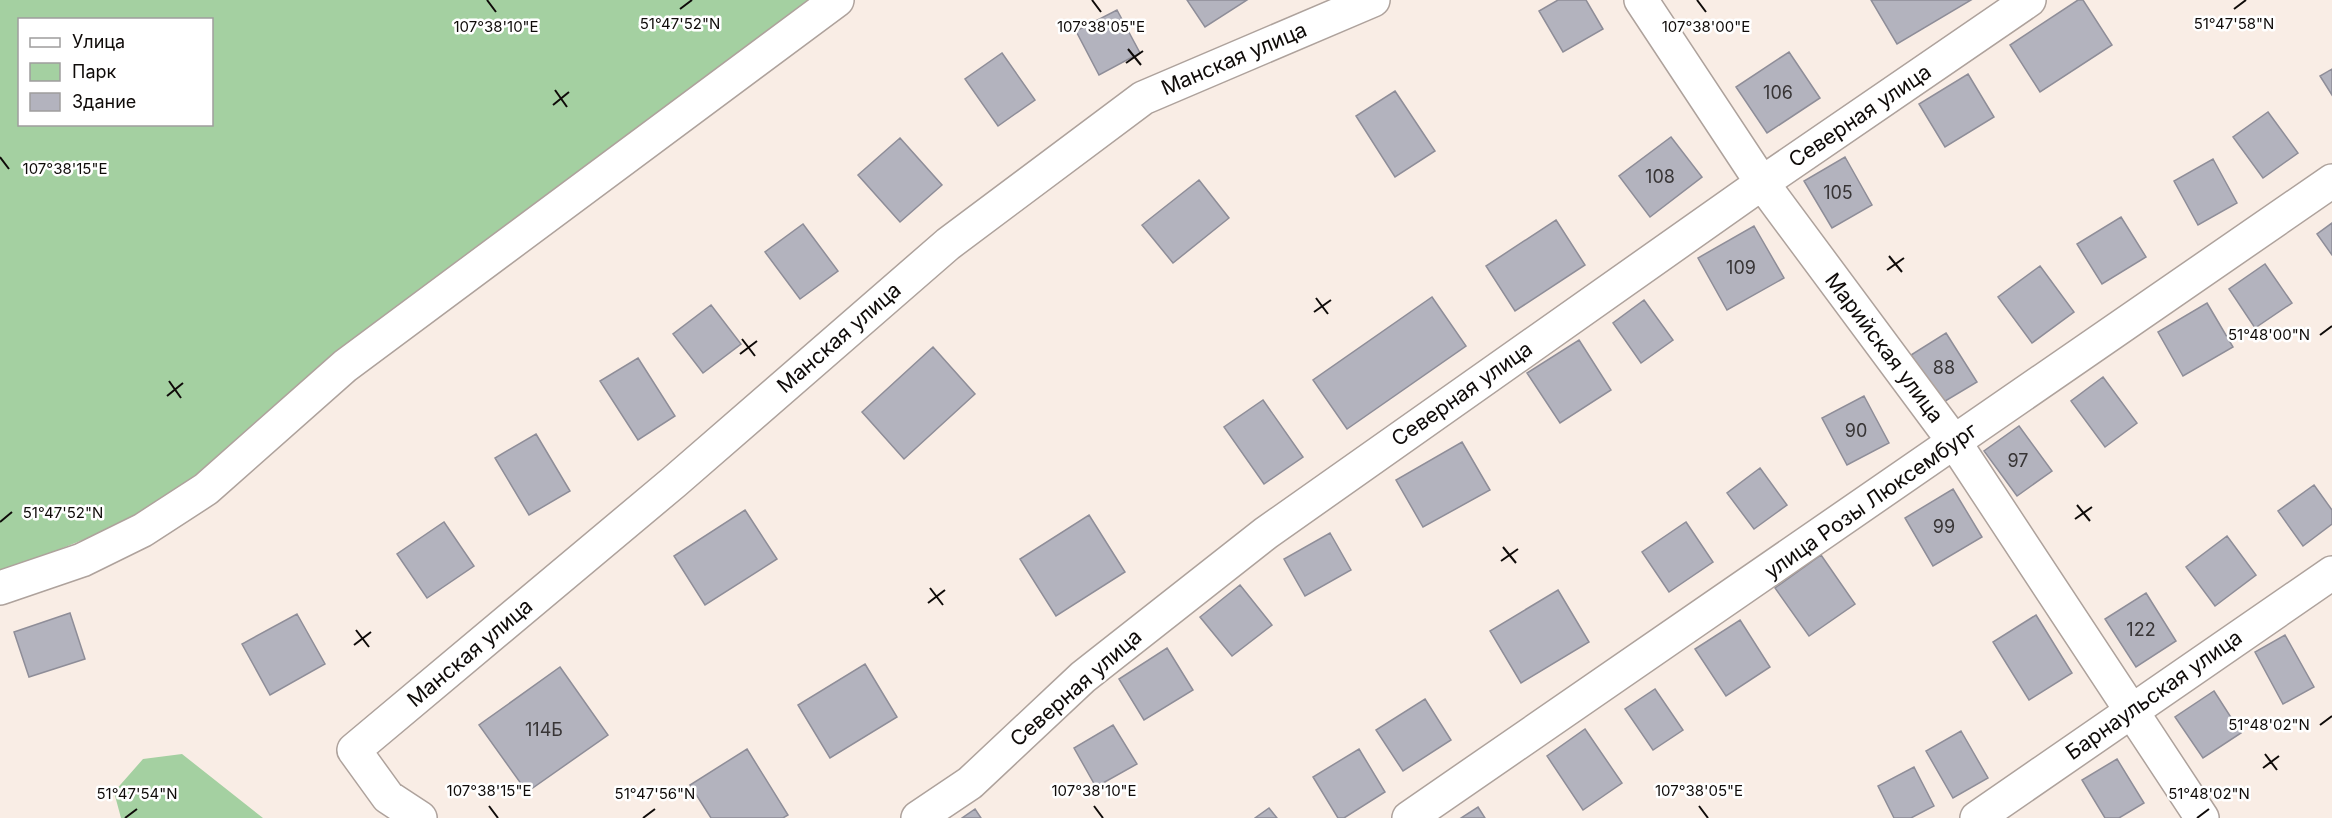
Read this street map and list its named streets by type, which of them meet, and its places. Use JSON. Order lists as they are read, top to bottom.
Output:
{
  "streets": {
    "street": [
      "Манская улица",
      "Северная улица",
      "Марийская улица",
      "улица Розы Люксембург",
      "Барнаульская улица"
    ]
  },
  "crossings": [
    ["Северная улица", "Марийская улица"],
    ["Марийская улица", "улица Розы Люксембург"],
    ["Марийская улица", "Барнаульская улица"]
  ],
  "house_numbers": [
    "106",
    "108",
    "105",
    "109",
    "88",
    "90",
    "97",
    "99",
    "122",
    "114Б"
  ],
  "legend": ["Улица", "Парк", "Здание"],
  "coordinates": [
    "51°47'52\"N",
    "51°47'58\"N",
    "107°38'10\"E",
    "107°38'05\"E",
    "107°38'00\"E",
    "107°38'15\"E",
    "51°48'00\"N",
    "51°48'02\"N",
    "51°47'54\"N",
    "51°47'56\"N"
  ]
}
